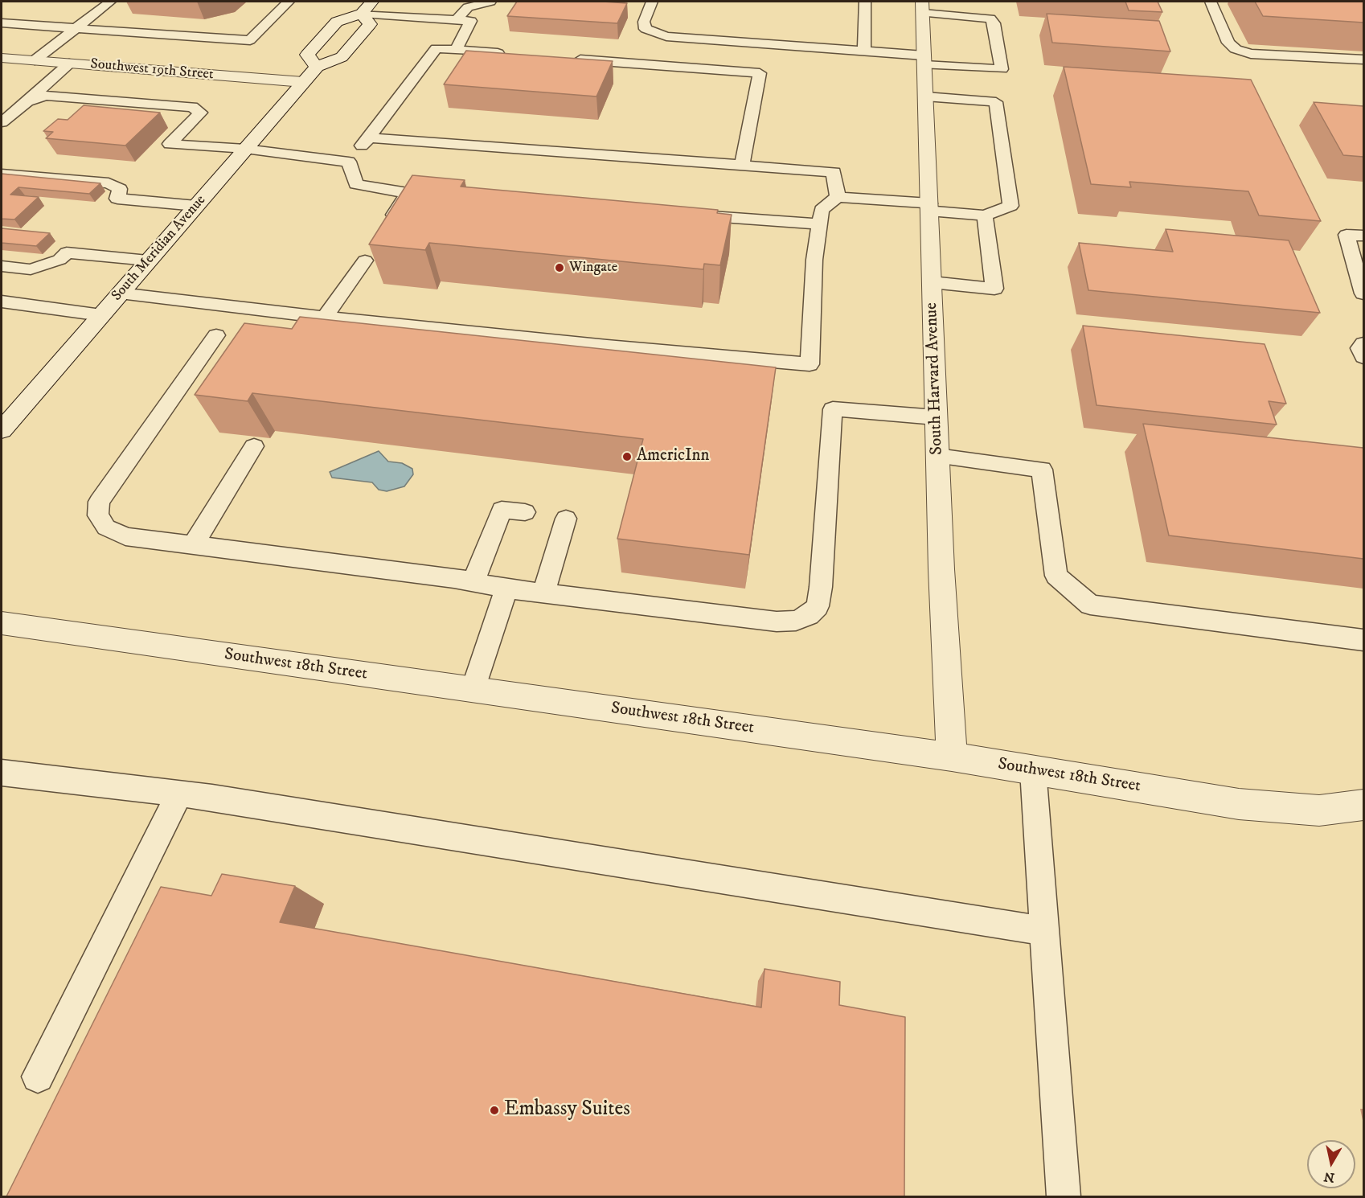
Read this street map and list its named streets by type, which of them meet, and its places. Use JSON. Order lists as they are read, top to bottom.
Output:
{
  "streets": {
    "street": [
      "Southwest 19th Street",
      "South Meridian Avenue",
      "South Harvard Avenue",
      "Southwest 18th Street"
    ]
  },
  "crossings": [
    ["Southwest 19th Street", "South Meridian Avenue"],
    ["South Harvard Avenue", "Southwest 18th Street"]
  ],
  "places": ["Wingate", "AmericInn", "Embassy Suites"],
  "north": "bottom"
}
